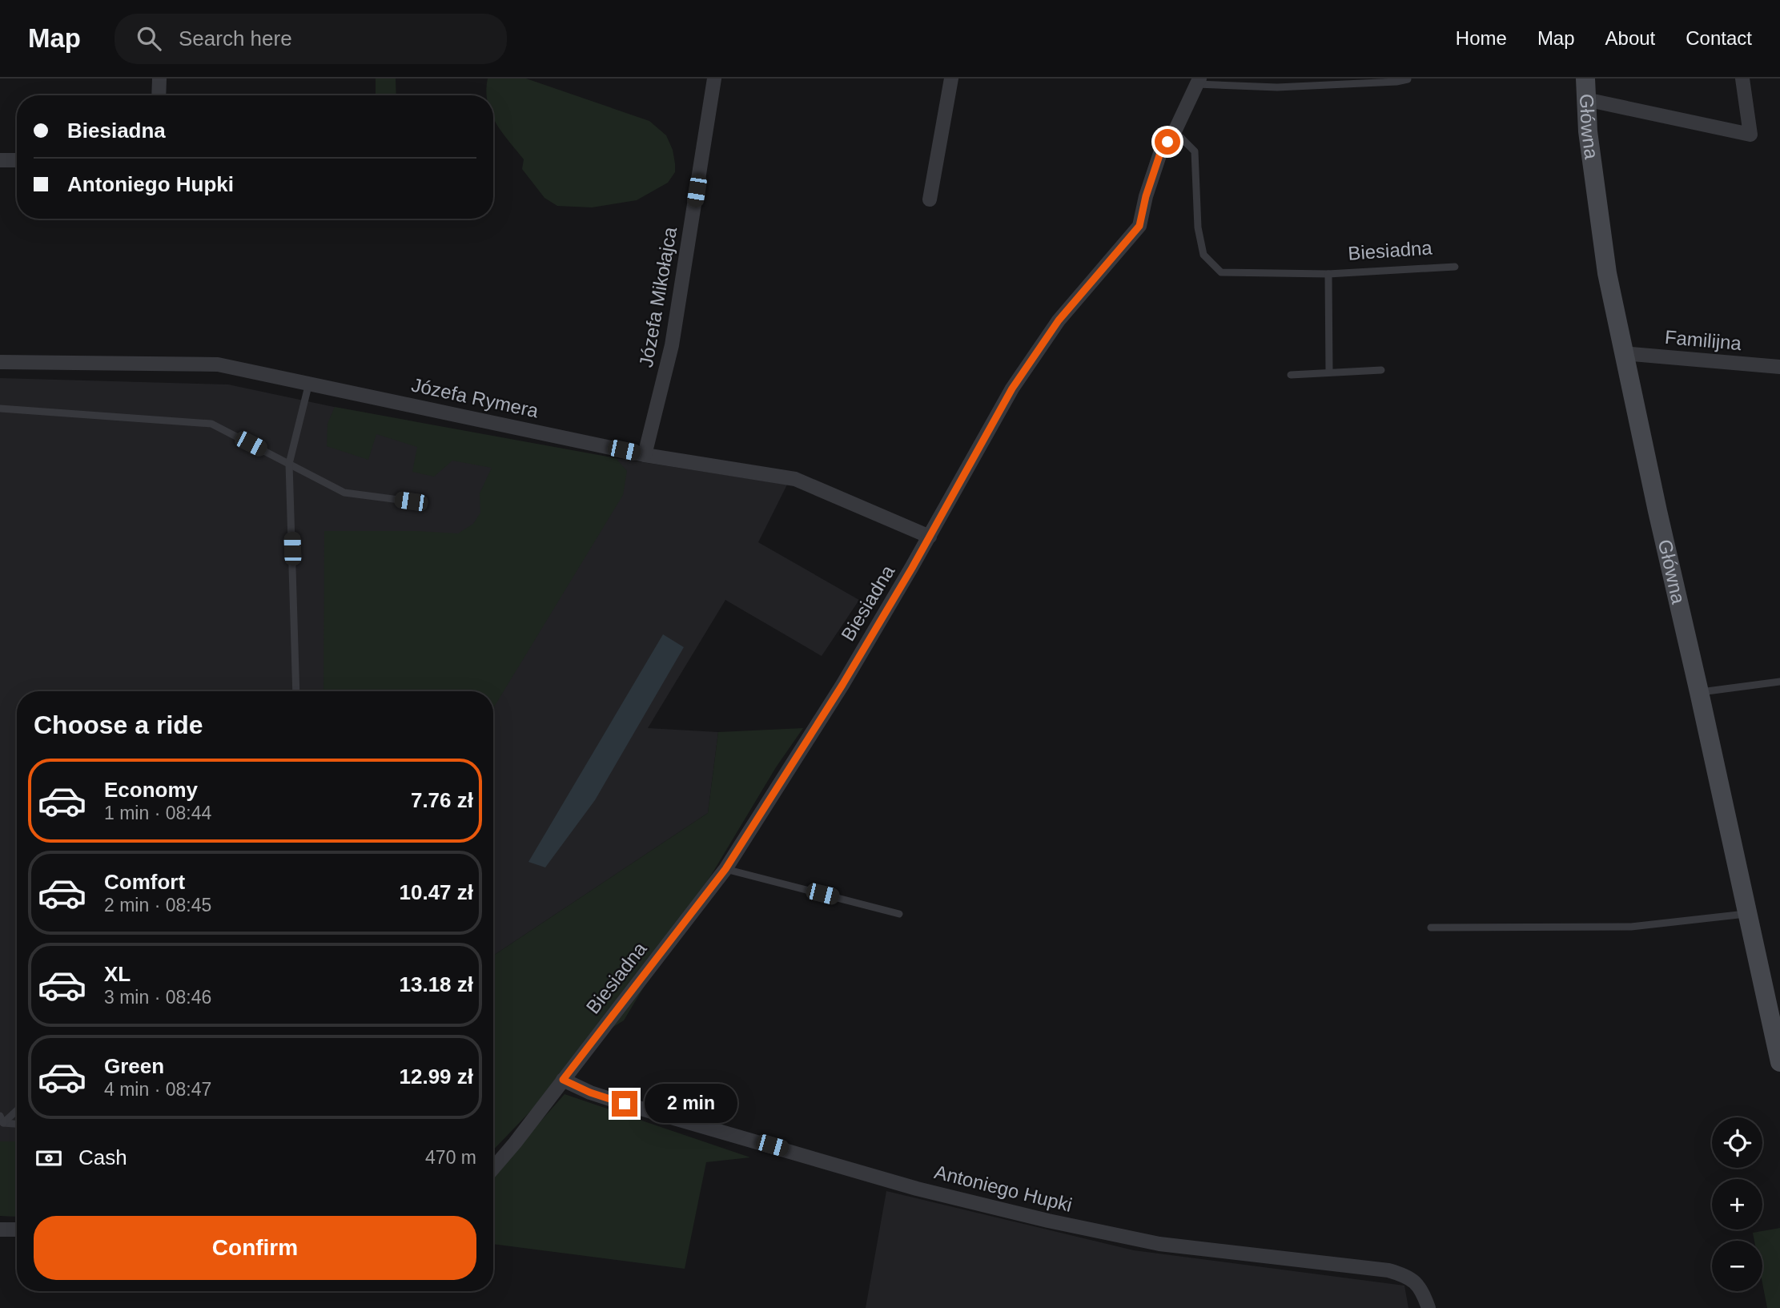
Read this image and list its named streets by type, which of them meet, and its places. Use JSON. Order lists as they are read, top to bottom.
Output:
{
  "streets": {
    "street": [
      "Główna",
      "Biesiadna",
      "Józefa Mikołajca",
      "Familijna",
      "Józefa Rymera",
      "Antoniego Hupki"
    ]
  },
  "crossings": [
    ["Główna", "Familijna"],
    ["Biesiadna", "Józefa Rymera"],
    ["Biesiadna", "Antoniego Hupki"],
    ["Józefa Mikołajca", "Józefa Rymera"]
  ],
  "page": {
    "header": "Map",
    "search": "Search here",
    "nav": [
      "Home",
      "Map",
      "About",
      "Contact"
    ],
    "banner": ["Biesiadna", "Antoniego Hupki"],
    "heading": "Choose a ride",
    "list": [
      {
        "name": "Economy",
        "note": "1 min · 08:44",
        "value": "7.76 zł"
      },
      {
        "name": "Comfort",
        "note": "2 min · 08:45",
        "value": "10.47 zł"
      },
      {
        "name": "XL",
        "note": "3 min · 08:46",
        "value": "13.18 zł"
      },
      {
        "name": "Green",
        "note": "4 min · 08:47",
        "value": "12.99 zł"
      }
    ],
    "bubble": "2 min",
    "map_buttons": ["+", "−"],
    "pay": ["Cash", "470 m"],
    "buttons": "Confirm"
  }
}
